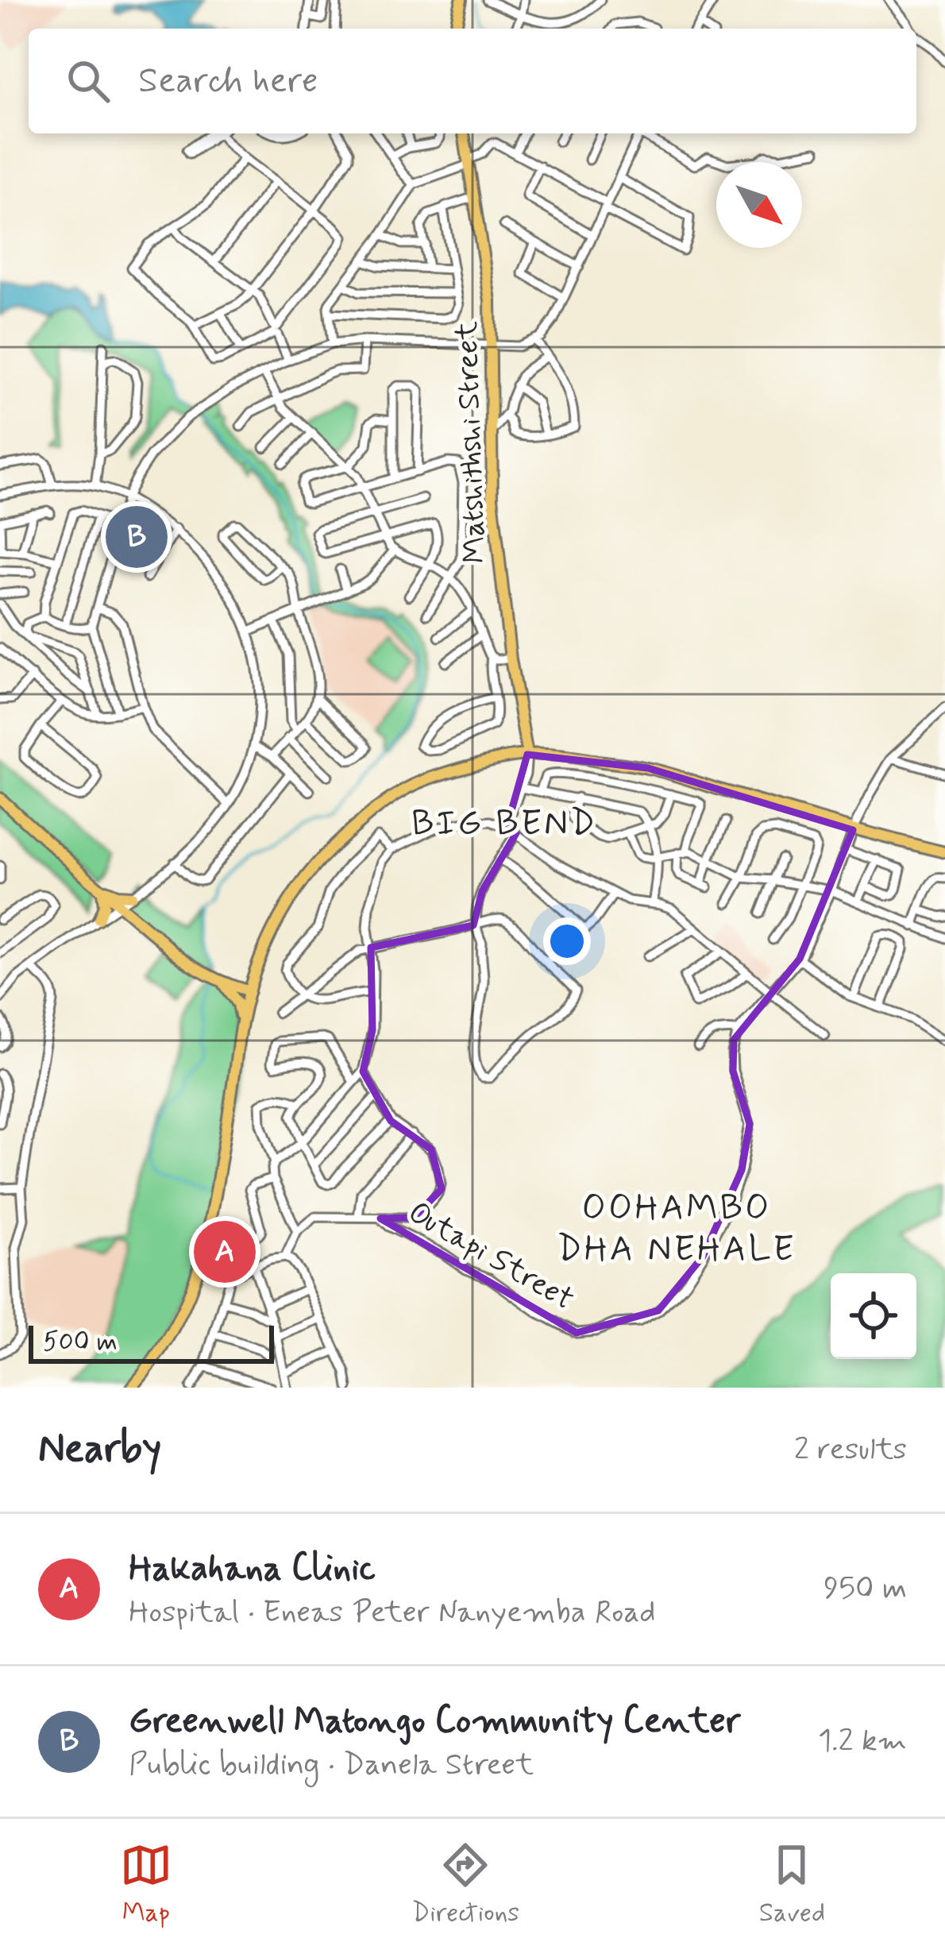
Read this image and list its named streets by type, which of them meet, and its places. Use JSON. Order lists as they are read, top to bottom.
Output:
{
  "streets": {
    "main road": ["Matshithshi Street"],
    "street": ["Outapi Street"]
  },
  "districts": ["BIG BEND", "OOHAMBO DHA NEHALE"],
  "scale_bar": "500 m",
  "north": "bottom right",
  "page": {
    "search": "Search here",
    "pins": ["B", "A"],
    "scale": "500 m",
    "heading": ["Nearby", "2 results"],
    "list": [
      {
        "mark": "A",
        "name": "Hakahana Clinic",
        "note": "Hospital · Eneas Peter Nanyemba Road",
        "value": "950 m"
      },
      {
        "mark": "B",
        "name": "Greenwell Matongo Community Center",
        "note": "Public building · Danela Street",
        "value": "1.2 km"
      }
    ],
    "nav": ["Map", "Directions", "Saved"]
  }
}
